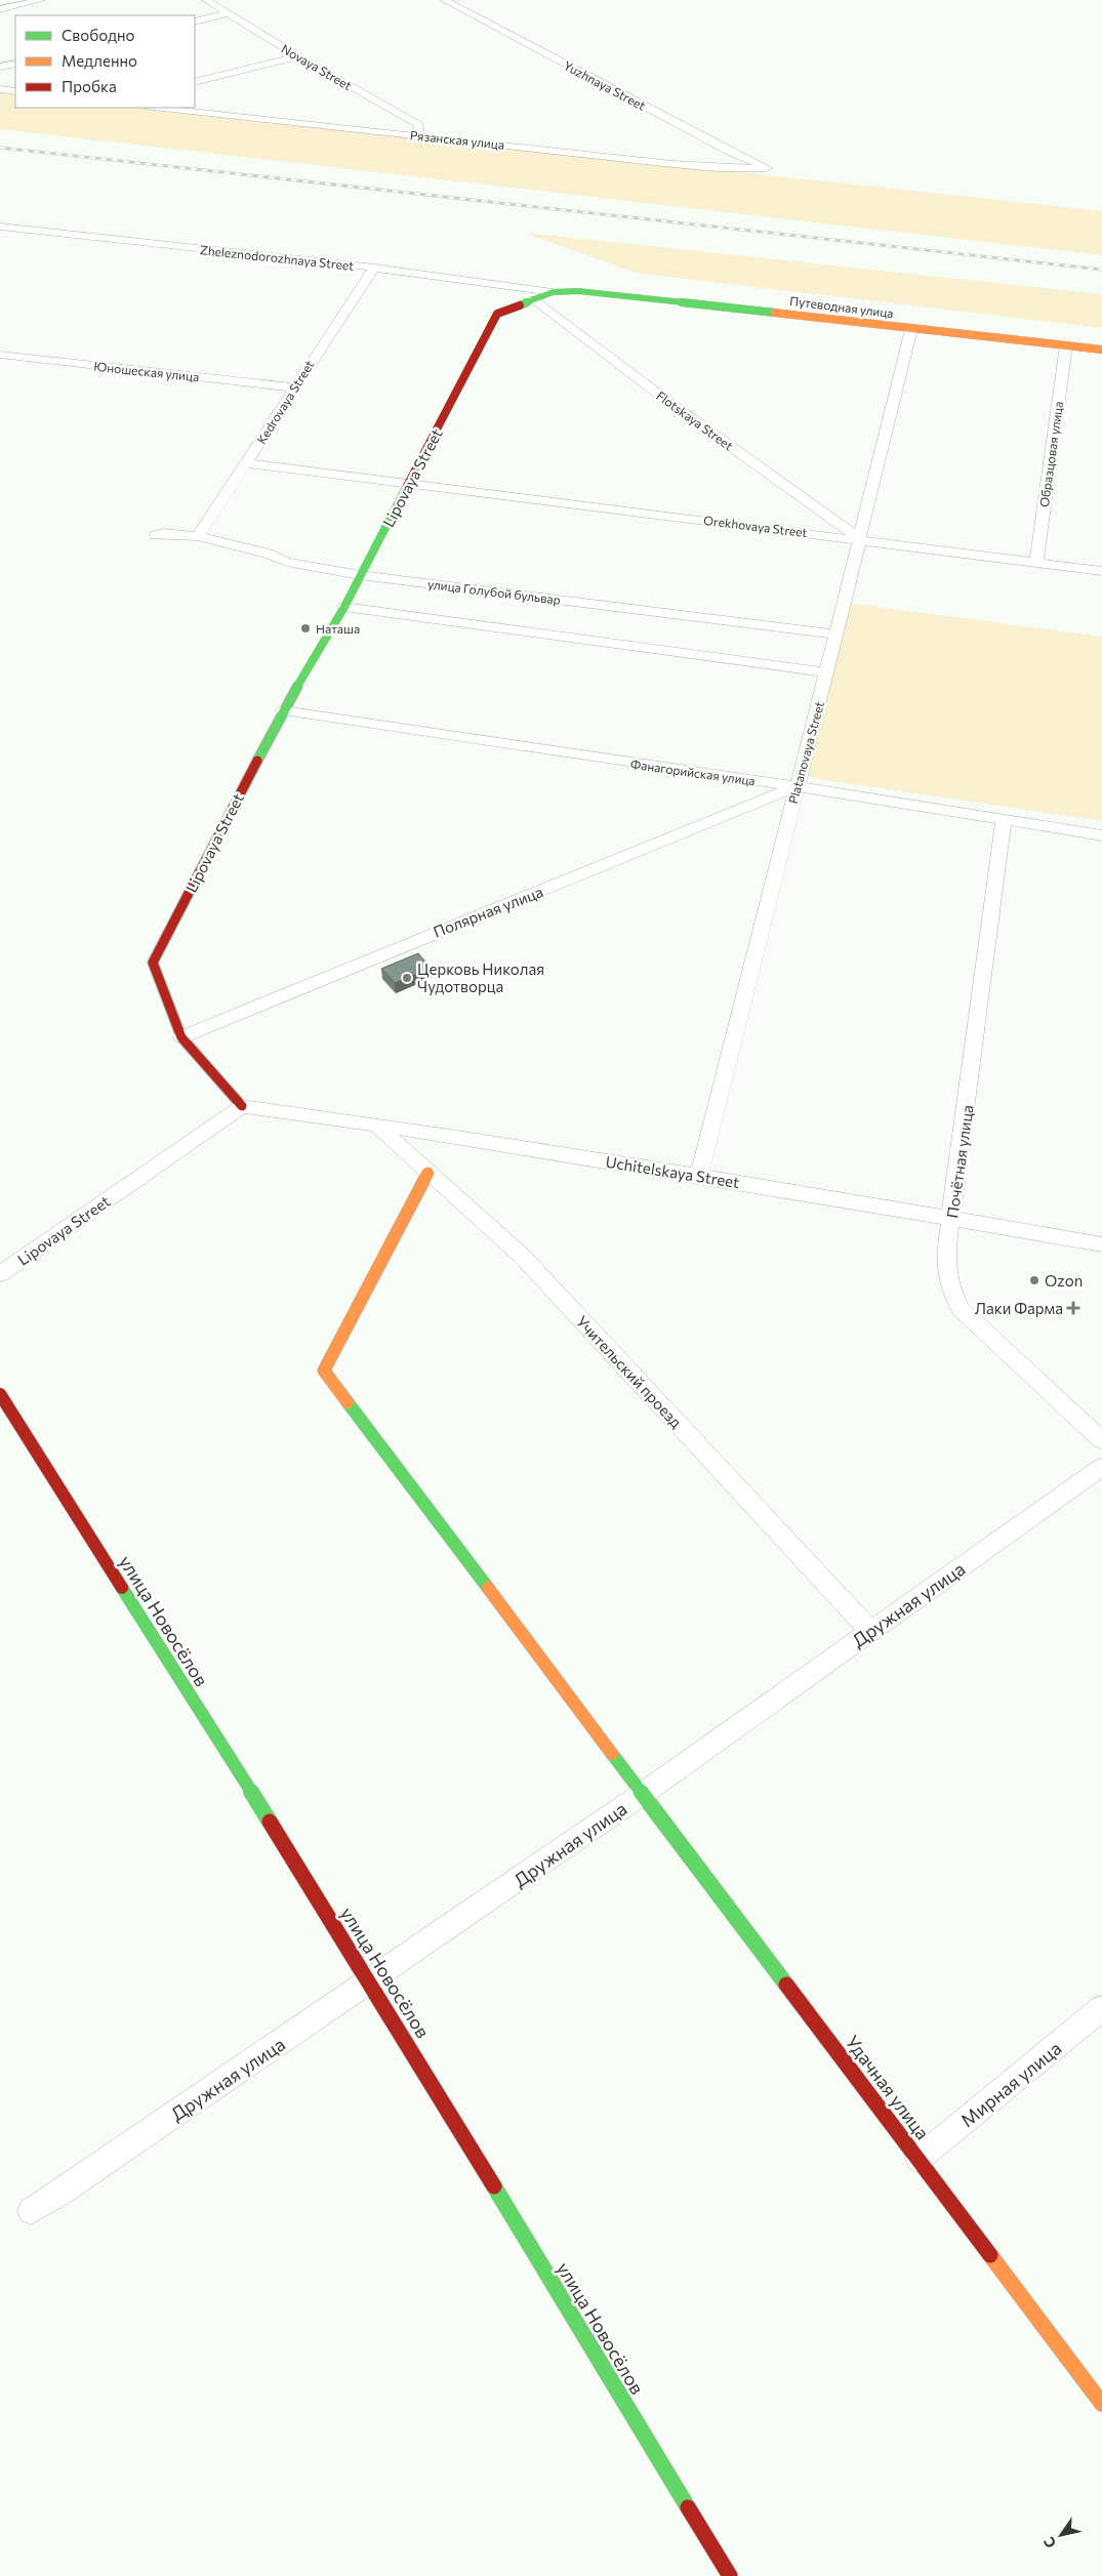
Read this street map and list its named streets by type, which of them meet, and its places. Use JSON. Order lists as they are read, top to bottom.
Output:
{
  "streets": {
    "street": [
      "Novaya Street",
      "Yuzhnaya Street",
      "Рязанская улица",
      "Zheleznodorozhnaya Street",
      "Путеводная улица",
      "Юношеская улица",
      "Kedrovaya Street",
      "Flotskaya Street",
      "Образцовая улица",
      "Lipovaya Street",
      "Orekhovaya Street",
      "улица Голубой бульвар",
      "Platanovaya Street",
      "Фанагорийская улица",
      "Полярная улица",
      "Почётная улица",
      "Uchitelskaya Street",
      "Учительский проезд",
      "Дружная улица",
      "улица Новосёлов",
      "Мирная улица",
      "Удачная улица"
    ]
  },
  "crossings": [
    ["Novaya Street", "Рязанская улица"],
    ["Yuzhnaya Street", "Рязанская улица"],
    ["Zheleznodorozhnaya Street", "Путеводная улица"],
    ["Zheleznodorozhnaya Street", "Kedrovaya Street"],
    ["Путеводная улица", "Образцовая улица"],
    ["Путеводная улица", "Platanovaya Street"],
    ["Юношеская улица", "Kedrovaya Street"],
    ["Kedrovaya Street", "улица Голубой бульвар"],
    ["Flotskaya Street", "Lipovaya Street"],
    ["Flotskaya Street", "Orekhovaya Street"],
    ["Flotskaya Street", "Platanovaya Street"],
    ["Образцовая улица", "Orekhovaya Street"],
    ["Lipovaya Street", "Orekhovaya Street"],
    ["Lipovaya Street", "улица Голубой бульвар"],
    ["Lipovaya Street", "Фанагорийская улица"],
    ["Lipovaya Street", "Полярная улица"],
    ["Lipovaya Street", "Uchitelskaya Street"],
    ["Orekhovaya Street", "Platanovaya Street"],
    ["улица Голубой бульвар", "Platanovaya Street"],
    ["Platanovaya Street", "Фанагорийская улица"],
    ["Platanovaya Street", "Полярная улица"],
    ["Platanovaya Street", "Uchitelskaya Street"],
    ["Фанагорийская улица", "Полярная улица"],
    ["Фанагорийская улица", "Почётная улица"],
    ["Почётная улица", "Uchitelskaya Street"],
    ["Uchitelskaya Street", "Учительский проезд"],
    ["Учительский проезд", "Дружная улица"],
    ["Учительский проезд", "Удачная улица"],
    ["Дружная улица", "улица Новосёлов"],
    ["Дружная улица", "Удачная улица"],
    ["Мирная улица", "Удачная улица"]
  ],
  "places": {
    "other": ["Наташа", "Церковь Николая Чудотворца", "Ozon"],
    "health": ["Лаки Фарма"]
  },
  "legend": ["Свободно", "Медленно", "Пробка"],
  "north": "bottom left"
}
